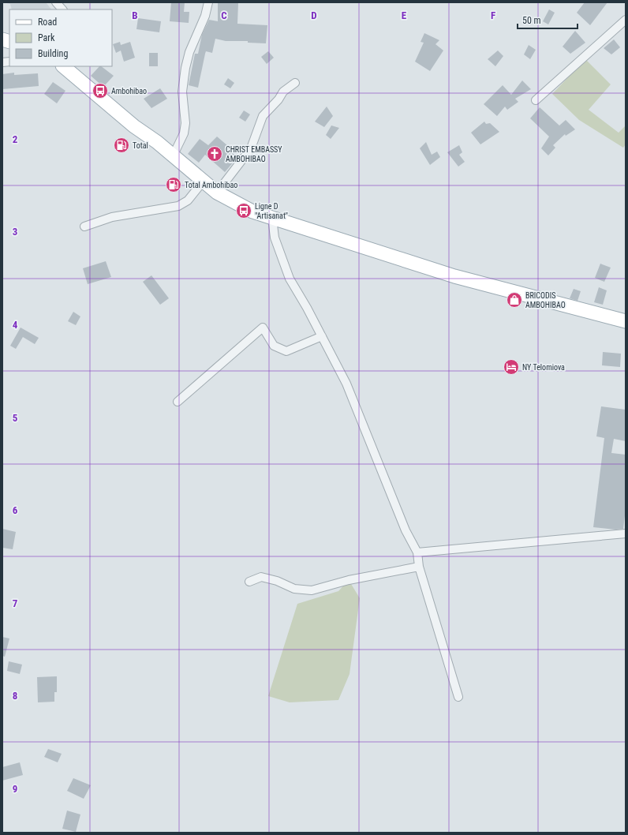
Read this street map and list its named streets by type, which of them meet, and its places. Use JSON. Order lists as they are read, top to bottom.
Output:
{
  "places": {
    "bus stop": ["Ambohibao", "Ligne D \"Artisanat\""],
    "fuel station": ["Total", "Total Ambohibao"],
    "church": ["CHRIST EMBASSY AMBOHIBAO"],
    "shop": ["BRICODIS AMBOHIBAO"],
    "hotel": ["NY Telomiova"]
  },
  "legend": ["Road", "Park", "Building"],
  "scale_bar": "50 m",
  "grid": {
    "columns": [
      "B",
      "C",
      "D",
      "E",
      "F"
    ],
    "rows": [
      "2",
      "3",
      "4",
      "5",
      "6",
      "7",
      "8",
      "9"
    ]
  }
}
